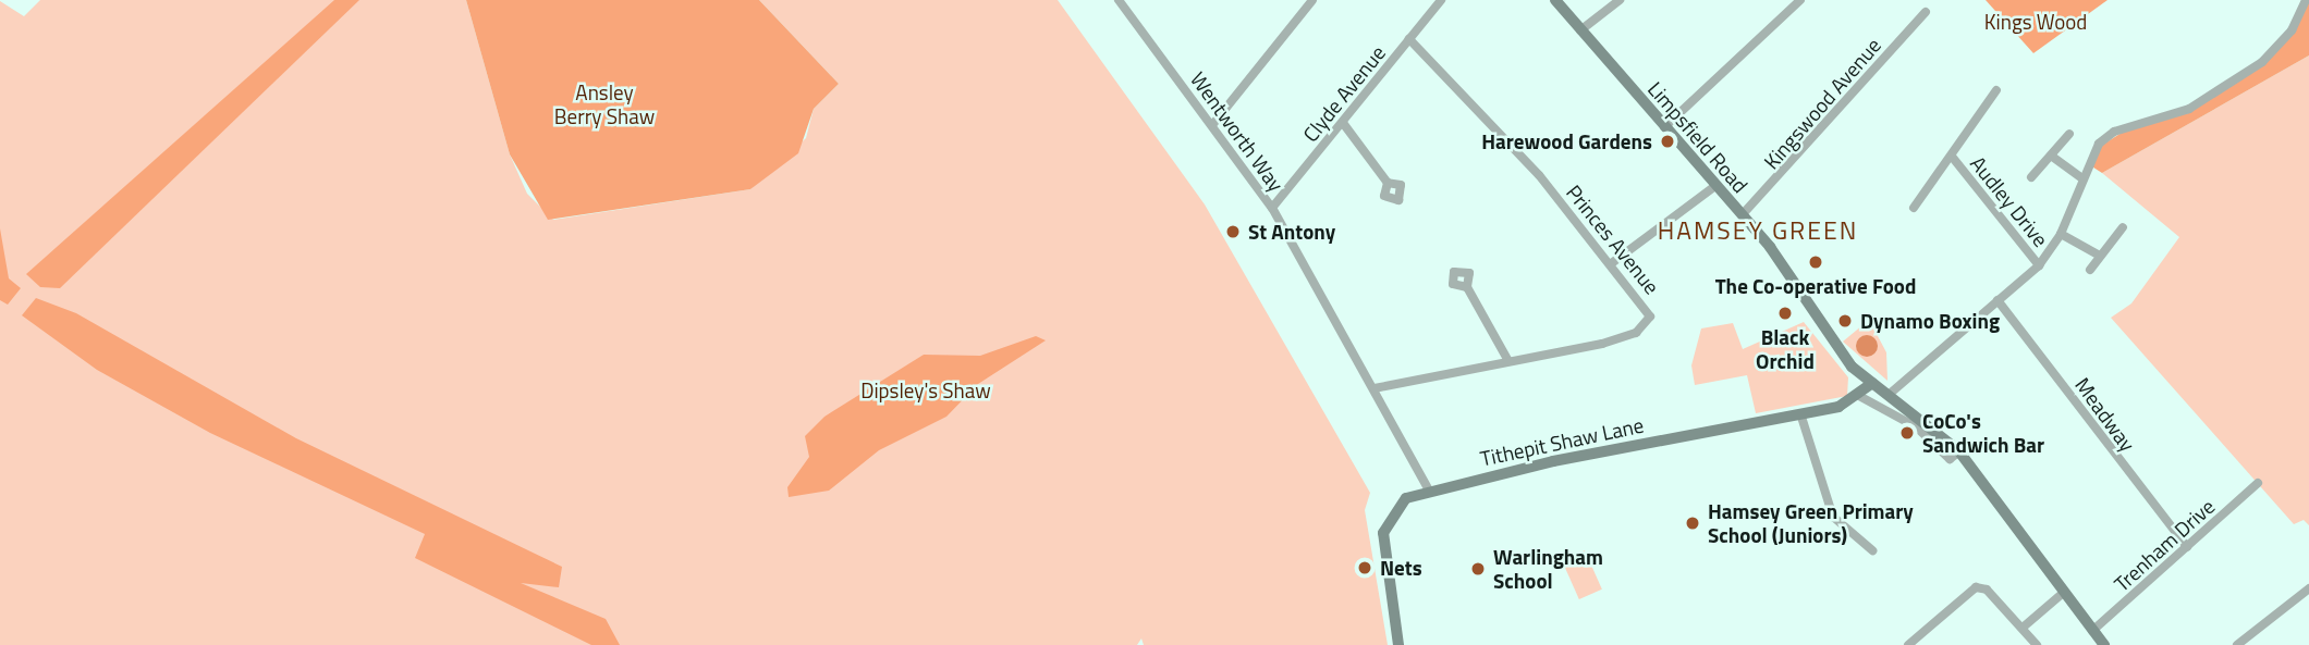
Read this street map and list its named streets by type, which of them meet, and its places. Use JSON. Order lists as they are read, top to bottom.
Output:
{
  "streets": {
    "main road": ["Limpsfield Road", "Tithepit Shaw Lane"],
    "street": [
      "Clyde Avenue",
      "Kingswood Avenue",
      "Wentworth Way",
      "Audley Drive",
      "Princes Avenue",
      "Meadway",
      "Trenham Drive"
    ]
  },
  "crossings": [
    ["Clyde Avenue", "Wentworth Way"],
    ["Clyde Avenue", "Princes Avenue"],
    ["Kingswood Avenue", "Limpsfield Road"],
    ["Wentworth Way", "Princes Avenue"],
    ["Wentworth Way", "Tithepit Shaw Lane"],
    ["Limpsfield Road", "Tithepit Shaw Lane"],
    ["Limpsfield Road", "Trenham Drive"],
    ["Meadway", "Trenham Drive"]
  ],
  "districts": ["HAMSEY GREEN"],
  "parks": ["Kings Wood", "Ansley Berry Shaw", "Dipsley's Shaw"],
  "places": [
    "Harewood Gardens",
    "St Antony",
    "The Co-operative Food",
    "Black Orchid",
    "Dynamo Boxing",
    "CoCo's Sandwich Bar",
    "Hamsey Green Primary School (Juniors)",
    "Nets",
    "Warlingham School"
  ]
}
